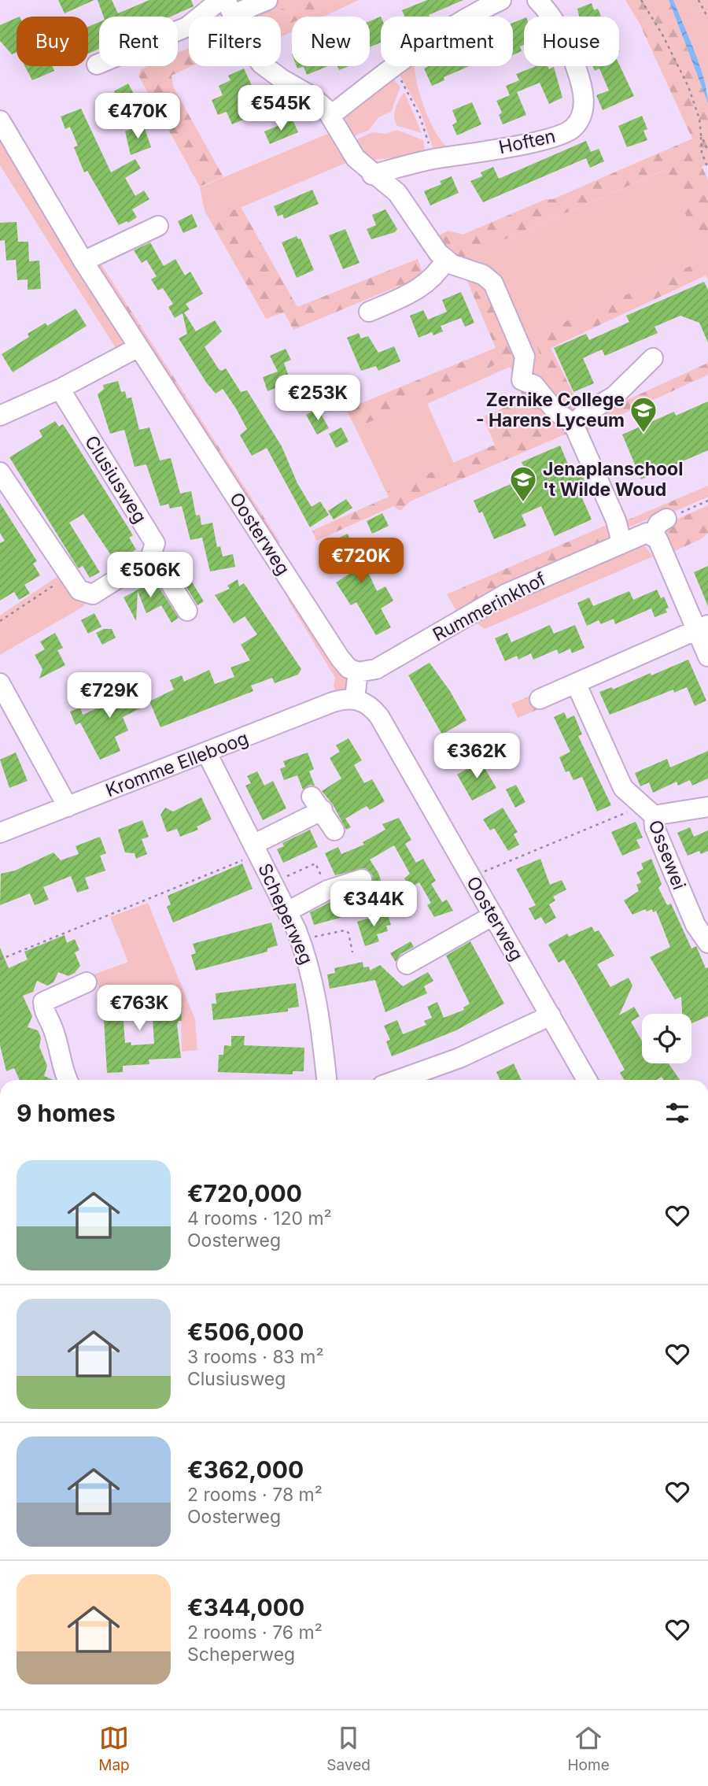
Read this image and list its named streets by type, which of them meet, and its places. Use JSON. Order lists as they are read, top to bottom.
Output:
{
  "streets": {
    "street": [
      "Hoften",
      "Clusiusweg",
      "Oosterweg",
      "Rummerinkhof",
      "Kromme Elleboog",
      "Ossewei",
      "Scheperweg"
    ]
  },
  "crossings": [
    ["Oosterweg", "Rummerinkhof"],
    ["Oosterweg", "Kromme Elleboog"],
    ["Kromme Elleboog", "Scheperweg"]
  ],
  "places": {
    "school or university": ["Zernike College - Harens Lyceum", "Jenaplanschool 't Wilde Woud"]
  },
  "page": {
    "chip": [
      "Buy",
      "Rent",
      "Filters",
      "New",
      "Apartment",
      "House"
    ],
    "price": [
      "€545K",
      "€470K",
      "€253K",
      "€720K",
      "€506K",
      "€729K",
      "€362K",
      "€344K",
      "€763K"
    ],
    "heading": "9 homes",
    "list": [
      {
        "name": "€720,000",
        "note": "4 rooms · 120 m² · Oosterweg"
      },
      {
        "name": "€506,000",
        "note": "3 rooms · 83 m² · Clusiusweg"
      },
      {
        "name": "€362,000",
        "note": "2 rooms · 78 m² · Oosterweg"
      },
      {
        "name": "€344,000",
        "note": "2 rooms · 76 m² · Scheperweg"
      }
    ],
    "tabs": ["Map", "Saved", "Home"]
  }
}
